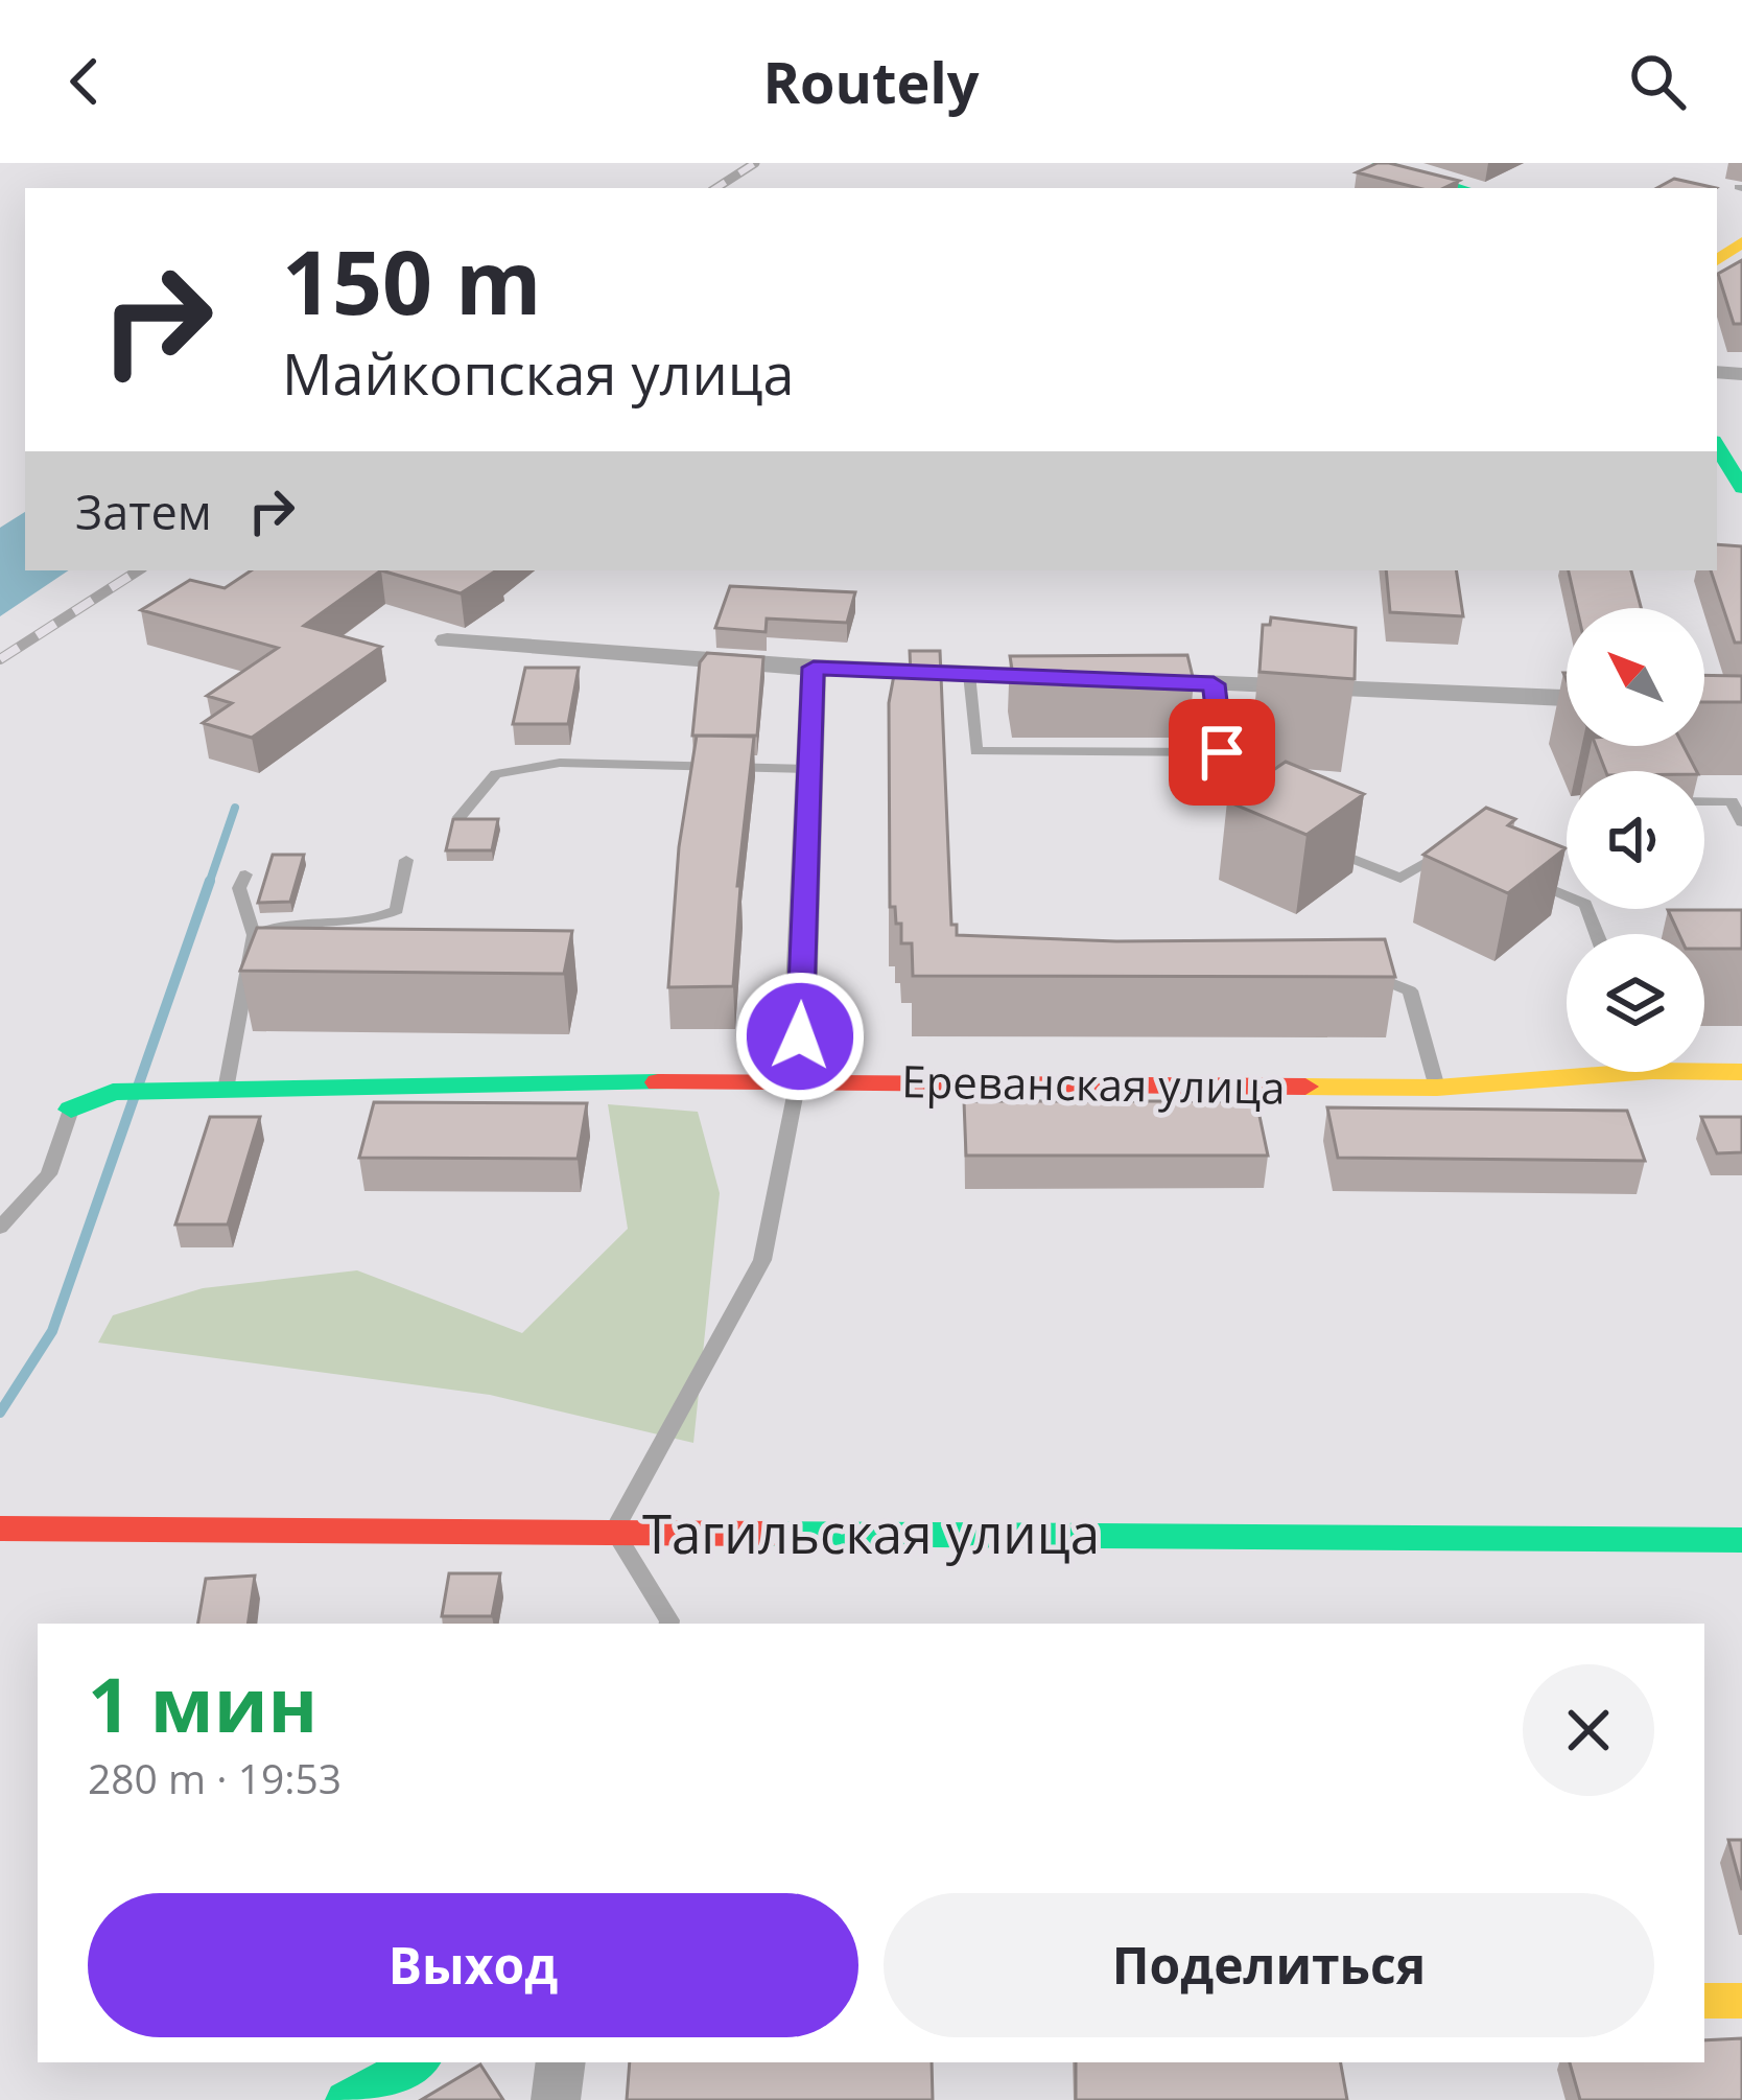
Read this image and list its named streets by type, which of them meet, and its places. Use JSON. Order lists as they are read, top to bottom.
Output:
{
  "streets": {
    "street": ["Ереванская улица", "Тагильская улица"]
  },
  "north": "top left",
  "page": {
    "header": "Routely",
    "turn": ["150 m", "Майкопская улица"],
    "then": "Затем",
    "heading": ["1 мин", "280 m · 19:53"],
    "buttons": ["Выход", "Поделиться"]
  }
}
